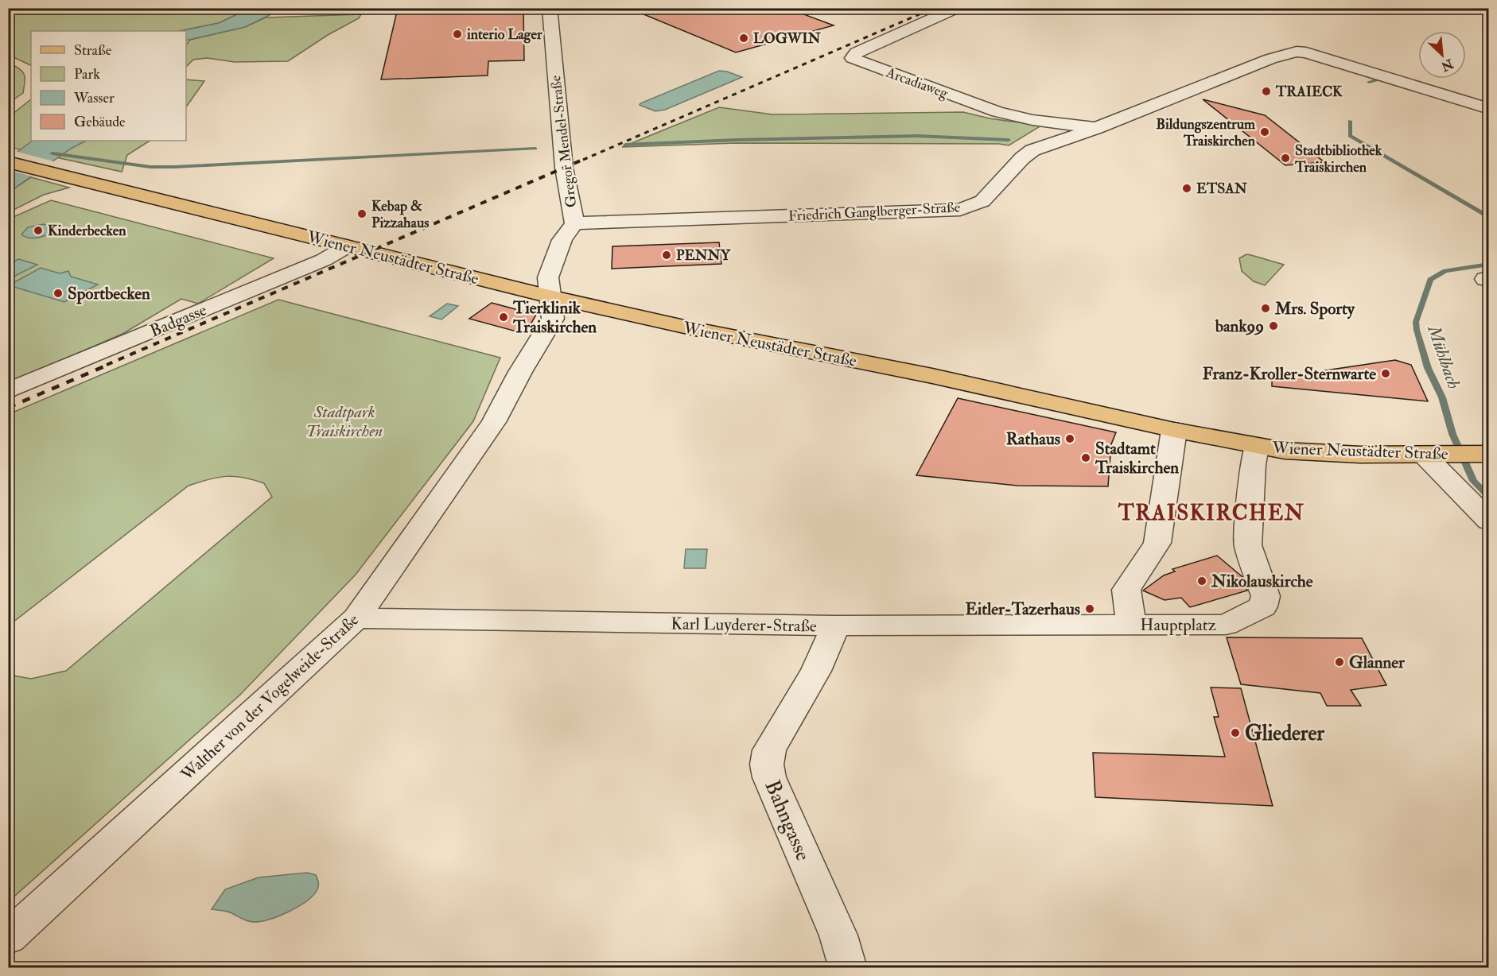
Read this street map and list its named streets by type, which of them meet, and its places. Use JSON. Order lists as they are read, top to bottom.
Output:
{
  "streets": {
    "main road": ["Wiener Neustädter Straße"],
    "street": [
      "Arcadiaweg",
      "Gregor Mendel-Straße",
      "Friedrich Ganglberger-Straße",
      "Badgasse",
      "Karl Luyderer-Straße",
      "Hauptplatz",
      "Walther von der Vogelweide-Straße",
      "Bahngasse"
    ]
  },
  "crossings": [
    ["Arcadiaweg", "Friedrich Ganglberger-Straße"],
    ["Gregor Mendel-Straße", "Friedrich Ganglberger-Straße"],
    ["Gregor Mendel-Straße", "Wiener Neustädter Straße"],
    ["Gregor Mendel-Straße", "Walther von der Vogelweide-Straße"],
    ["Wiener Neustädter Straße", "Badgasse"],
    ["Wiener Neustädter Straße", "Hauptplatz"],
    ["Wiener Neustädter Straße", "Walther von der Vogelweide-Straße"],
    ["Karl Luyderer-Straße", "Hauptplatz"],
    ["Karl Luyderer-Straße", "Walther von der Vogelweide-Straße"],
    ["Karl Luyderer-Straße", "Bahngasse"]
  ],
  "districts": ["TRAISKIRCHEN"],
  "water": ["Mühlbach"],
  "parks": ["Stadtpark Traiskirchen"],
  "places": [
    "interio Lager",
    "LOGWIN",
    "TRAIECK",
    "Bildungszentrum Traiskirchen",
    "Stadtbibliothek Traiskirchen",
    "ETSAN",
    "Kebap & Pizzahaus",
    "Kinderbecken",
    "PENNY",
    "Sportbecken",
    "Mrs. Sporty",
    "Tierklinik Traiskirchen",
    "bank99",
    "Franz-Kroller-Sternwarte",
    "Rathaus",
    "Stadtamt Traiskirchen",
    "Nikolauskirche",
    "Eitler-Tazerhaus",
    "Glanner",
    "Gliederer"
  ],
  "legend": [
    "Straße",
    "Park",
    "Wasser",
    "Gebäude"
  ],
  "north": "bottom right"
}
